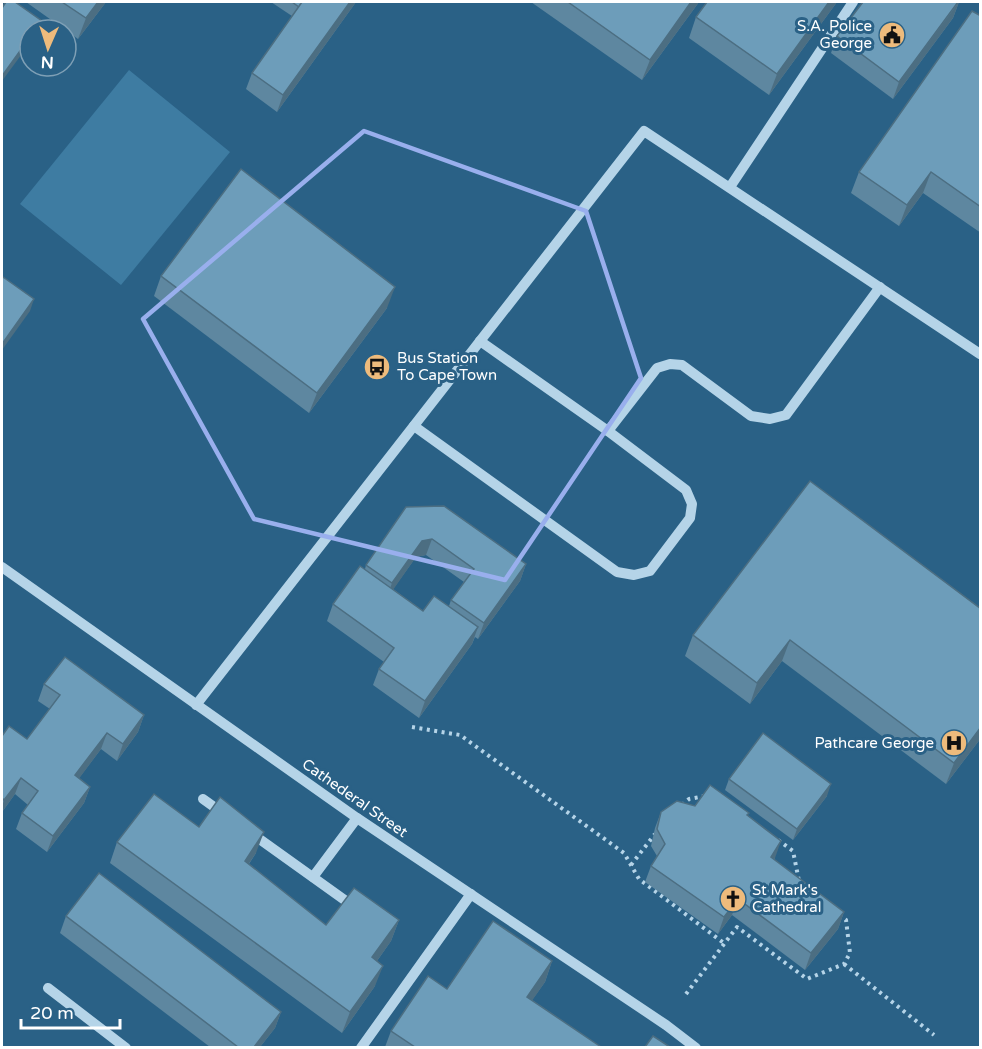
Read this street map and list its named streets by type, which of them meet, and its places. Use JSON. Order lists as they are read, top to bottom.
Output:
{
  "streets": {
    "street": ["Cathederal Street"]
  },
  "places": {
    "public building": ["S.A. Police George"],
    "bus stop": ["Bus Station To Cape Town"],
    "hospital": ["Pathcare George"],
    "church": ["St Mark's Cathedral"]
  },
  "scale_bar": "20 m",
  "north": "bottom"
}
